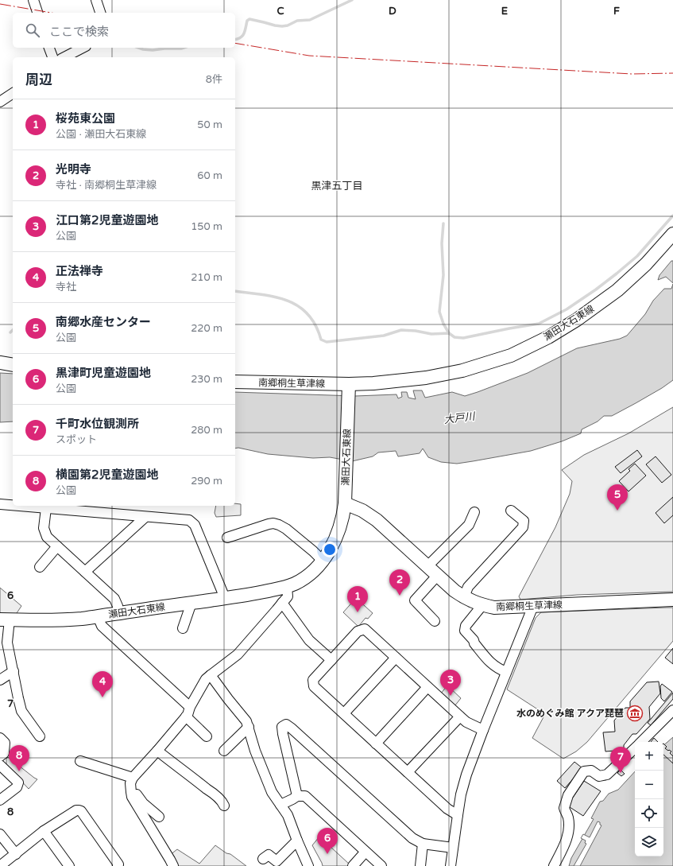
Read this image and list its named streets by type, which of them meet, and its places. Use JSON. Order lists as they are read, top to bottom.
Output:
{
  "streets": {
    "main road": ["瀬田大石東線", "南郷桐生草津線"]
  },
  "crossings": [
    ["瀬田大石東線", "南郷桐生草津線"]
  ],
  "districts": ["黒津五丁目"],
  "water": ["大戸川"],
  "places": {
    "museum": ["水のめぐみ館 アクア琵琶"]
  },
  "page": {
    "search": "ここで検索",
    "heading": ["周辺", "8件"],
    "list": [
      {
        "mark": "1",
        "name": "桜苑東公園",
        "note": "公園 · 瀬田大石東線",
        "value": "50 m"
      },
      {
        "mark": "2",
        "name": "光明寺",
        "note": "寺社 · 南郷桐生草津線",
        "value": "60 m"
      },
      {
        "mark": "3",
        "name": "江口第2児童遊園地",
        "note": "公園",
        "value": "150 m"
      },
      {
        "mark": "4",
        "name": "正法禅寺",
        "note": "寺社",
        "value": "210 m"
      },
      {
        "mark": "5",
        "name": "南郷水産センター",
        "note": "公園",
        "value": "220 m"
      },
      {
        "mark": "6",
        "name": "黒津町児童遊園地",
        "note": "公園",
        "value": "230 m"
      },
      {
        "mark": "7",
        "name": "千町水位観測所",
        "note": "スポット",
        "value": "280 m"
      },
      {
        "mark": "8",
        "name": "横園第2児童遊園地",
        "note": "公園",
        "value": "290 m"
      }
    ],
    "pins": [
      "5",
      "2",
      "1",
      "3",
      "4",
      "8",
      "7",
      "6"
    ],
    "map_buttons": ["+", "−"]
  },
  "grid": {
    "columns": [
      "C",
      "D",
      "E",
      "F"
    ],
    "rows": ["6", "7", "8"]
  }
}
